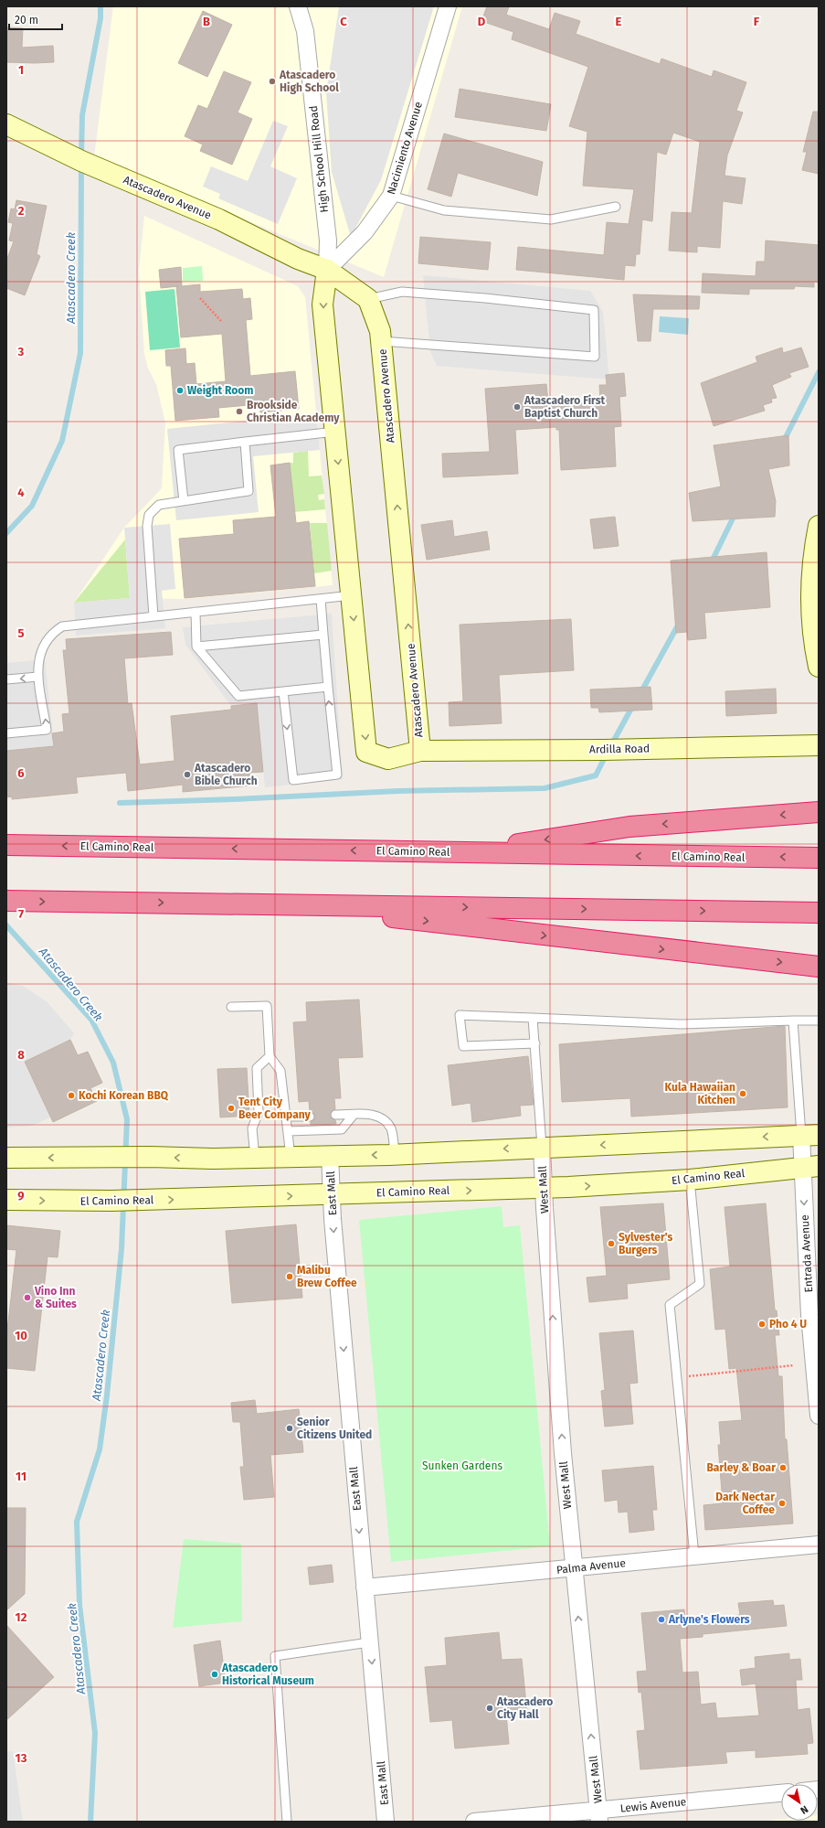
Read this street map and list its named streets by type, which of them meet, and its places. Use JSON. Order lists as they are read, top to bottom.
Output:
{
  "streets": {
    "highway": ["El Camino Real"],
    "street": [
      "Nacimiento Avenue",
      "High School Hill Road",
      "Atascadero Avenue",
      "Ardilla Road",
      "West Mall",
      "East Mall",
      "Entrada Avenue",
      "Palma Avenue",
      "Lewis Avenue"
    ]
  },
  "crossings": [
    ["Nacimiento Avenue", "High School Hill Road"],
    ["Nacimiento Avenue", "Atascadero Avenue"],
    ["High School Hill Road", "Atascadero Avenue"],
    ["Atascadero Avenue", "Ardilla Road"],
    ["El Camino Real", "West Mall"],
    ["El Camino Real", "East Mall"],
    ["El Camino Real", "Entrada Avenue"],
    ["West Mall", "Palma Avenue"],
    ["West Mall", "Lewis Avenue"],
    ["East Mall", "Palma Avenue"]
  ],
  "one_way": ["West Mall", "East Mall", "Entrada Avenue"],
  "water": ["Atascadero Creek"],
  "parks": ["Sunken Gardens"],
  "places": [
    "Atascadero High School",
    "Weight Room",
    "Atascadero First Baptist Church",
    "Brookside Christian Academy",
    "Atascadero Bible Church",
    "Kula Hawaiian Kitchen",
    "Kochi Korean BBQ",
    "Tent City Beer Company",
    "Sylvester's Burgers",
    "Malibu Brew Coffee",
    "Vino Inn & Suites",
    "Pho 4 U",
    "Senior Citizens United",
    "Barley & Boar",
    "Dark Nectar Coffee",
    "Arlyne's Flowers",
    "Atascadero Historical Museum",
    "Atascadero City Hall"
  ],
  "scale_bar": "20 m",
  "north": "bottom right",
  "grid": {
    "columns": [
      "B",
      "C",
      "D",
      "E",
      "F"
    ],
    "rows": [
      "1",
      "2",
      "3",
      "4",
      "5",
      "6",
      "7",
      "8",
      "9",
      "10",
      "11",
      "12",
      "13"
    ]
  }
}
